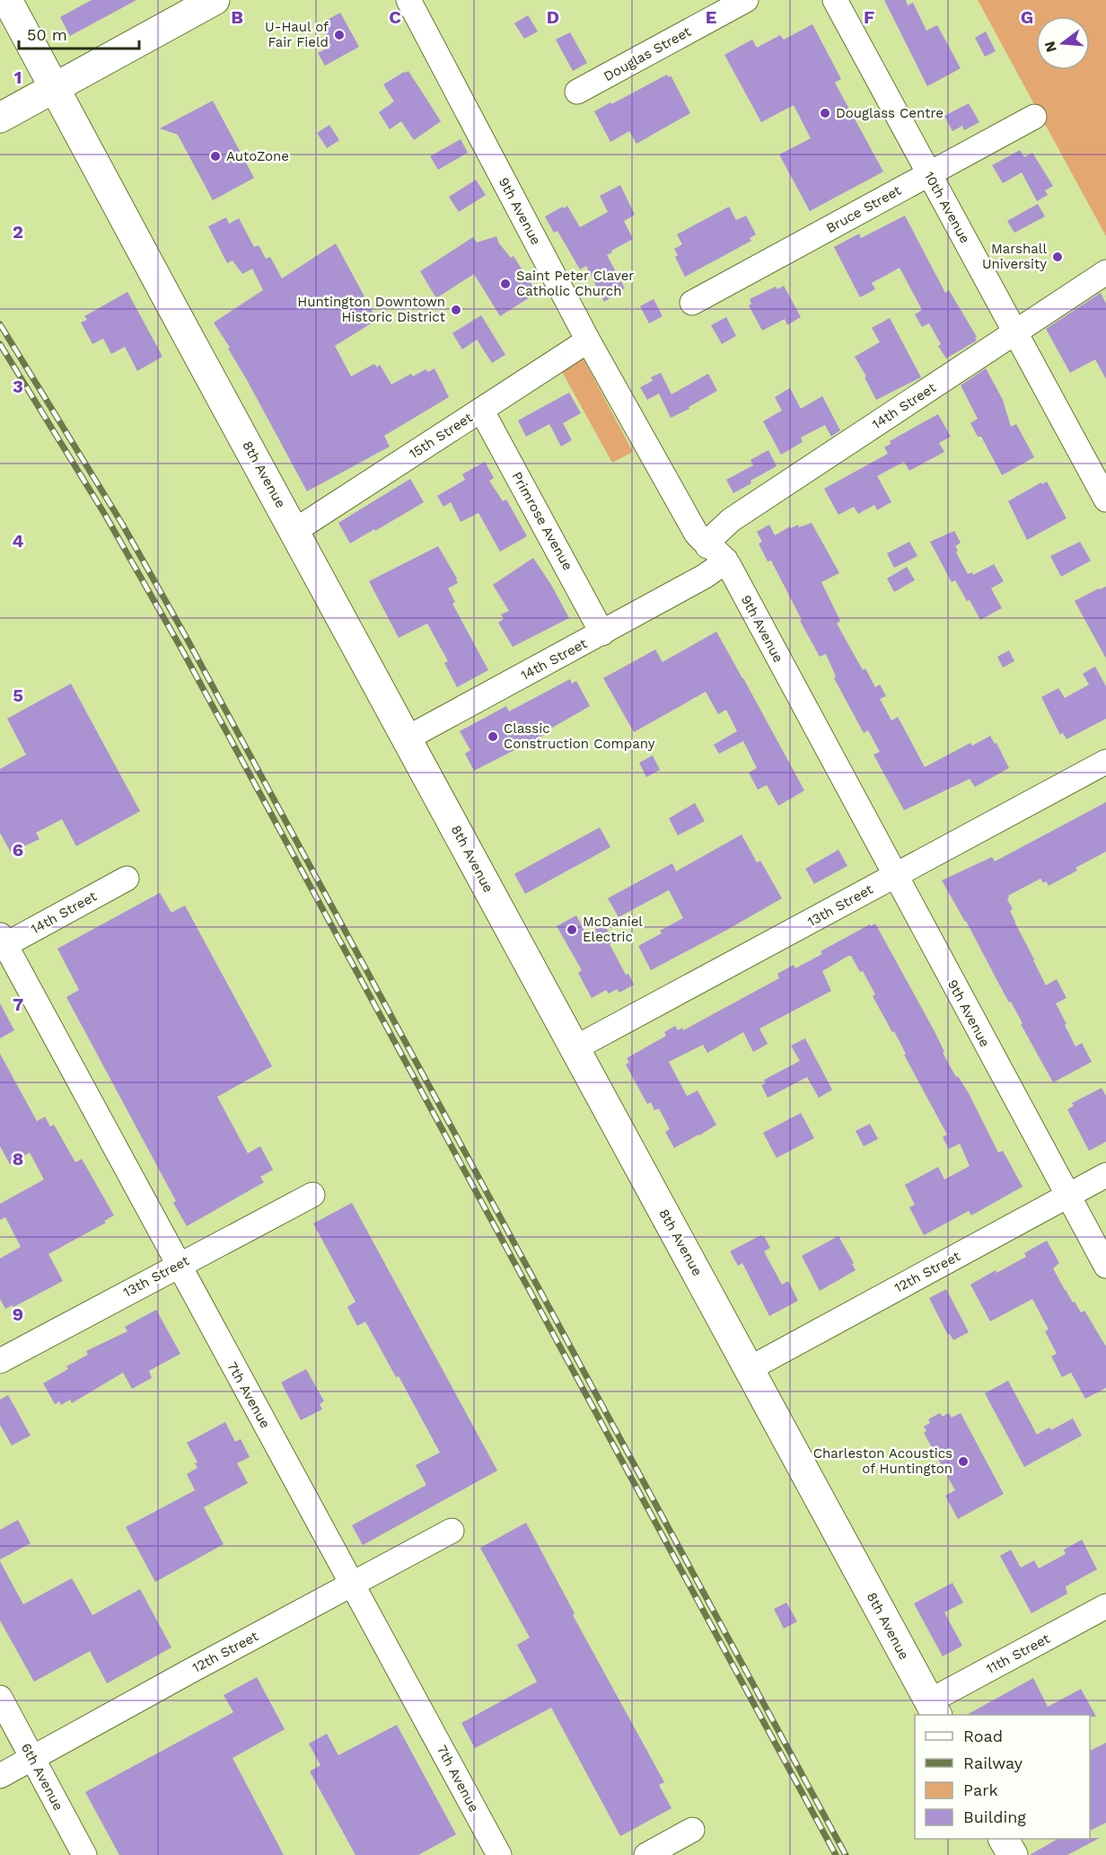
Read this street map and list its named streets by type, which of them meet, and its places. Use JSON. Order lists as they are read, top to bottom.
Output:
{
  "streets": {
    "main road": ["8th Avenue"],
    "street": [
      "Douglas Street",
      "10th Avenue",
      "Bruce Street",
      "9th Avenue",
      "14th Street",
      "15th Street",
      "Primrose Avenue",
      "13th Street",
      "12th Street",
      "7th Avenue",
      "11th Street",
      "6th Avenue"
    ]
  },
  "crossings": [
    ["10th Avenue", "Bruce Street"],
    ["10th Avenue", "14th Street"],
    ["9th Avenue", "14th Street"],
    ["9th Avenue", "15th Street"],
    ["9th Avenue", "13th Street"],
    ["9th Avenue", "12th Street"],
    ["14th Street", "8th Avenue"],
    ["14th Street", "Primrose Avenue"],
    ["14th Street", "7th Avenue"],
    ["15th Street", "8th Avenue"],
    ["15th Street", "Primrose Avenue"],
    ["8th Avenue", "13th Street"],
    ["8th Avenue", "12th Street"],
    ["8th Avenue", "11th Street"],
    ["13th Street", "7th Avenue"],
    ["12th Street", "7th Avenue"],
    ["12th Street", "6th Avenue"]
  ],
  "places": [
    "U-Haul of Fair Field",
    "Douglass Centre",
    "AutoZone",
    "Marshall University",
    "Saint Peter Claver Catholic Church",
    "Huntington Downtown Historic District",
    "Classic Construction Company",
    "McDaniel Electric",
    "Charleston Acoustics of Huntington"
  ],
  "legend": [
    "Road",
    "Railway",
    "Park",
    "Building"
  ],
  "scale_bar": "50 m",
  "north": "left",
  "grid": {
    "columns": [
      "B",
      "C",
      "D",
      "E",
      "F",
      "G"
    ],
    "rows": [
      "1",
      "2",
      "3",
      "4",
      "5",
      "6",
      "7",
      "8",
      "9"
    ]
  }
}
